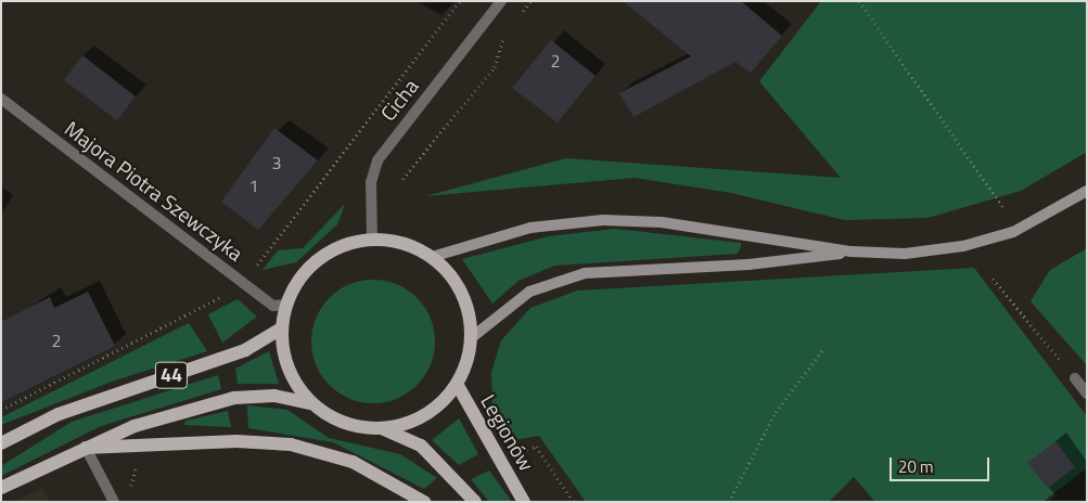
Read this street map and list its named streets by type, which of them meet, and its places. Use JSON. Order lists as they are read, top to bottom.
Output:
{
  "streets": {
    "main road": ["44", "Legionów"],
    "street": ["Cicha", "Majora Piotra Szewczyka"]
  },
  "crossings": [
    ["Cicha", "Majora Piotra Szewczyka"],
    ["Cicha", "44"],
    ["Cicha", "Legionów"],
    ["Majora Piotra Szewczyka", "44"],
    ["Majora Piotra Szewczyka", "Legionów"],
    ["44", "Legionów"]
  ],
  "house_numbers": [
    "2",
    "3",
    "1",
    "2"
  ],
  "scale_bar": "20 m"
}
